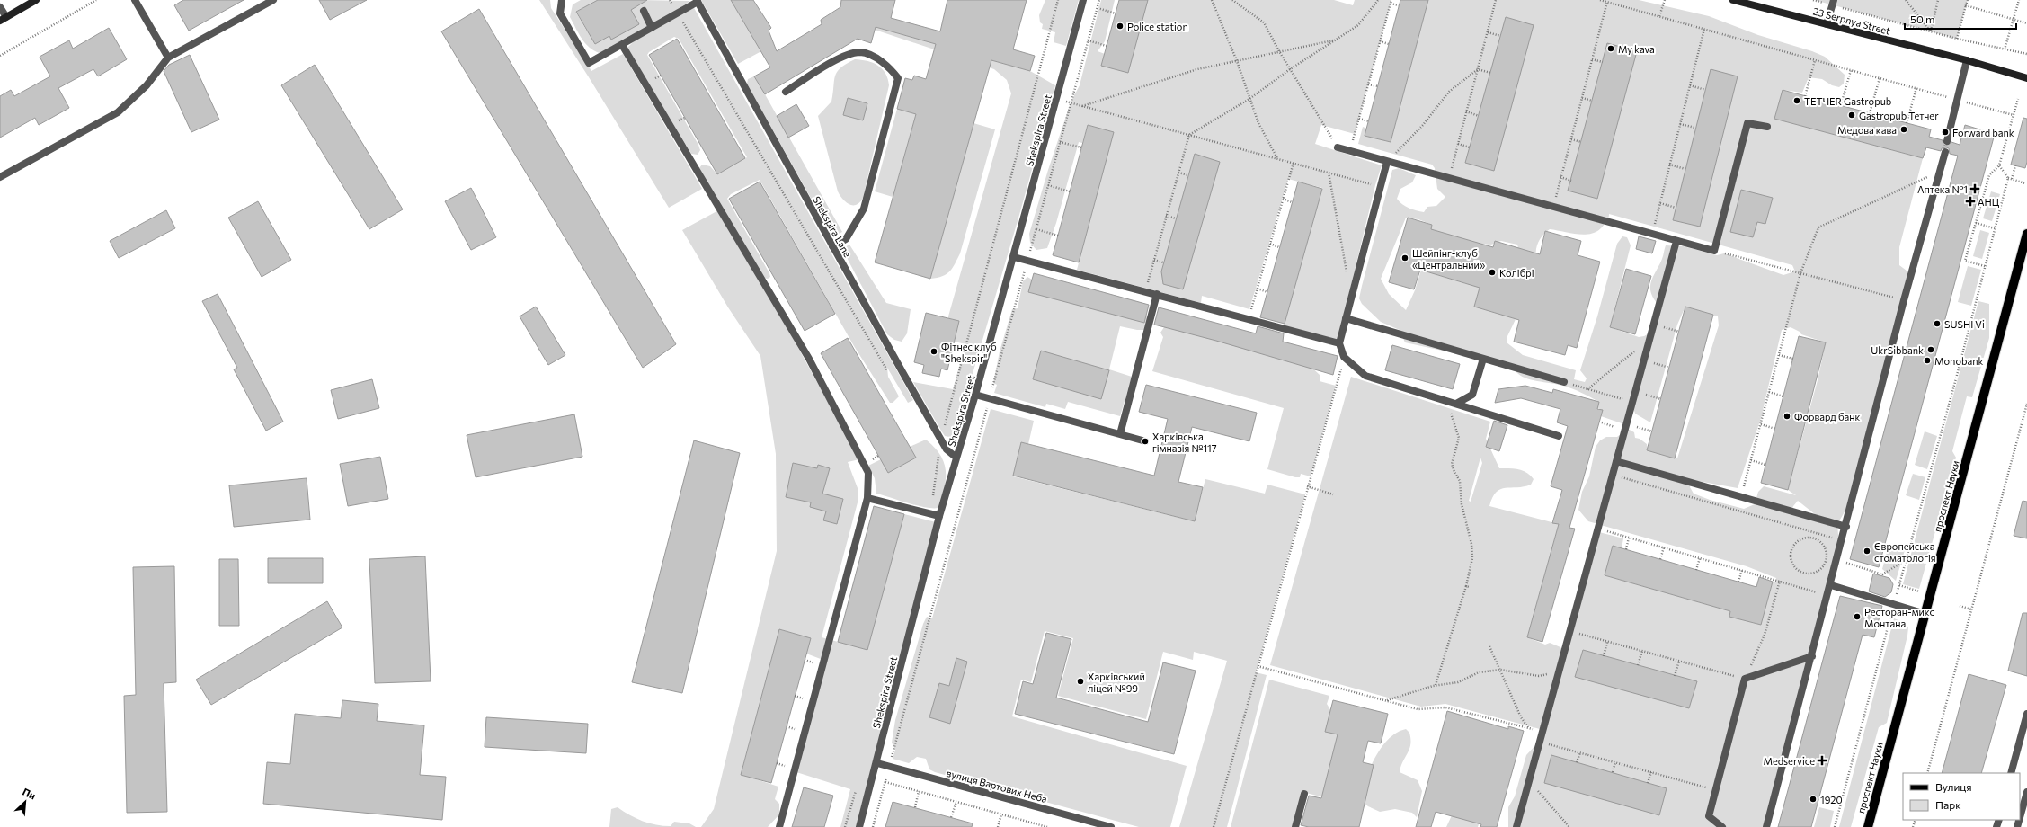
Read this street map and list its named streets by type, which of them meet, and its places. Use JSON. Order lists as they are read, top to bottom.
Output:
{
  "streets": {
    "main road": ["проспект Науки"],
    "street": [
      "23 Serpnya Street",
      "Shekspira Street",
      "Shekspira Lane",
      "вулиця Вартових Неба"
    ]
  },
  "crossings": [
    ["Shekspira Street", "Shekspira Lane"],
    ["Shekspira Street", "вулиця Вартових Неба"]
  ],
  "places": {
    "other": [
      "Police station",
      "My kava",
      "ТЕТЧЕR Gastropub",
      "Gastropub Teтчеr",
      "Медова кава",
      "Forward bank",
      "Шейпінг-клуб «Центральний»",
      "Колібрі",
      "SUSHI Vi",
      "UkrSibbank",
      "Фітнес клуб \"Shekspir\"",
      "Monobank",
      "Форвард банк",
      "Харківська гімназія №117",
      "Європейська стоматологія",
      "Ресторан-микс Монтана",
      "Харківський ліцей №99",
      "1920"
    ],
    "health": ["Аптека №1", "АНЦ", "Medservice"]
  },
  "legend": ["Вулиця", "Парк"],
  "scale_bar": "50 m",
  "north": "top right"
}
